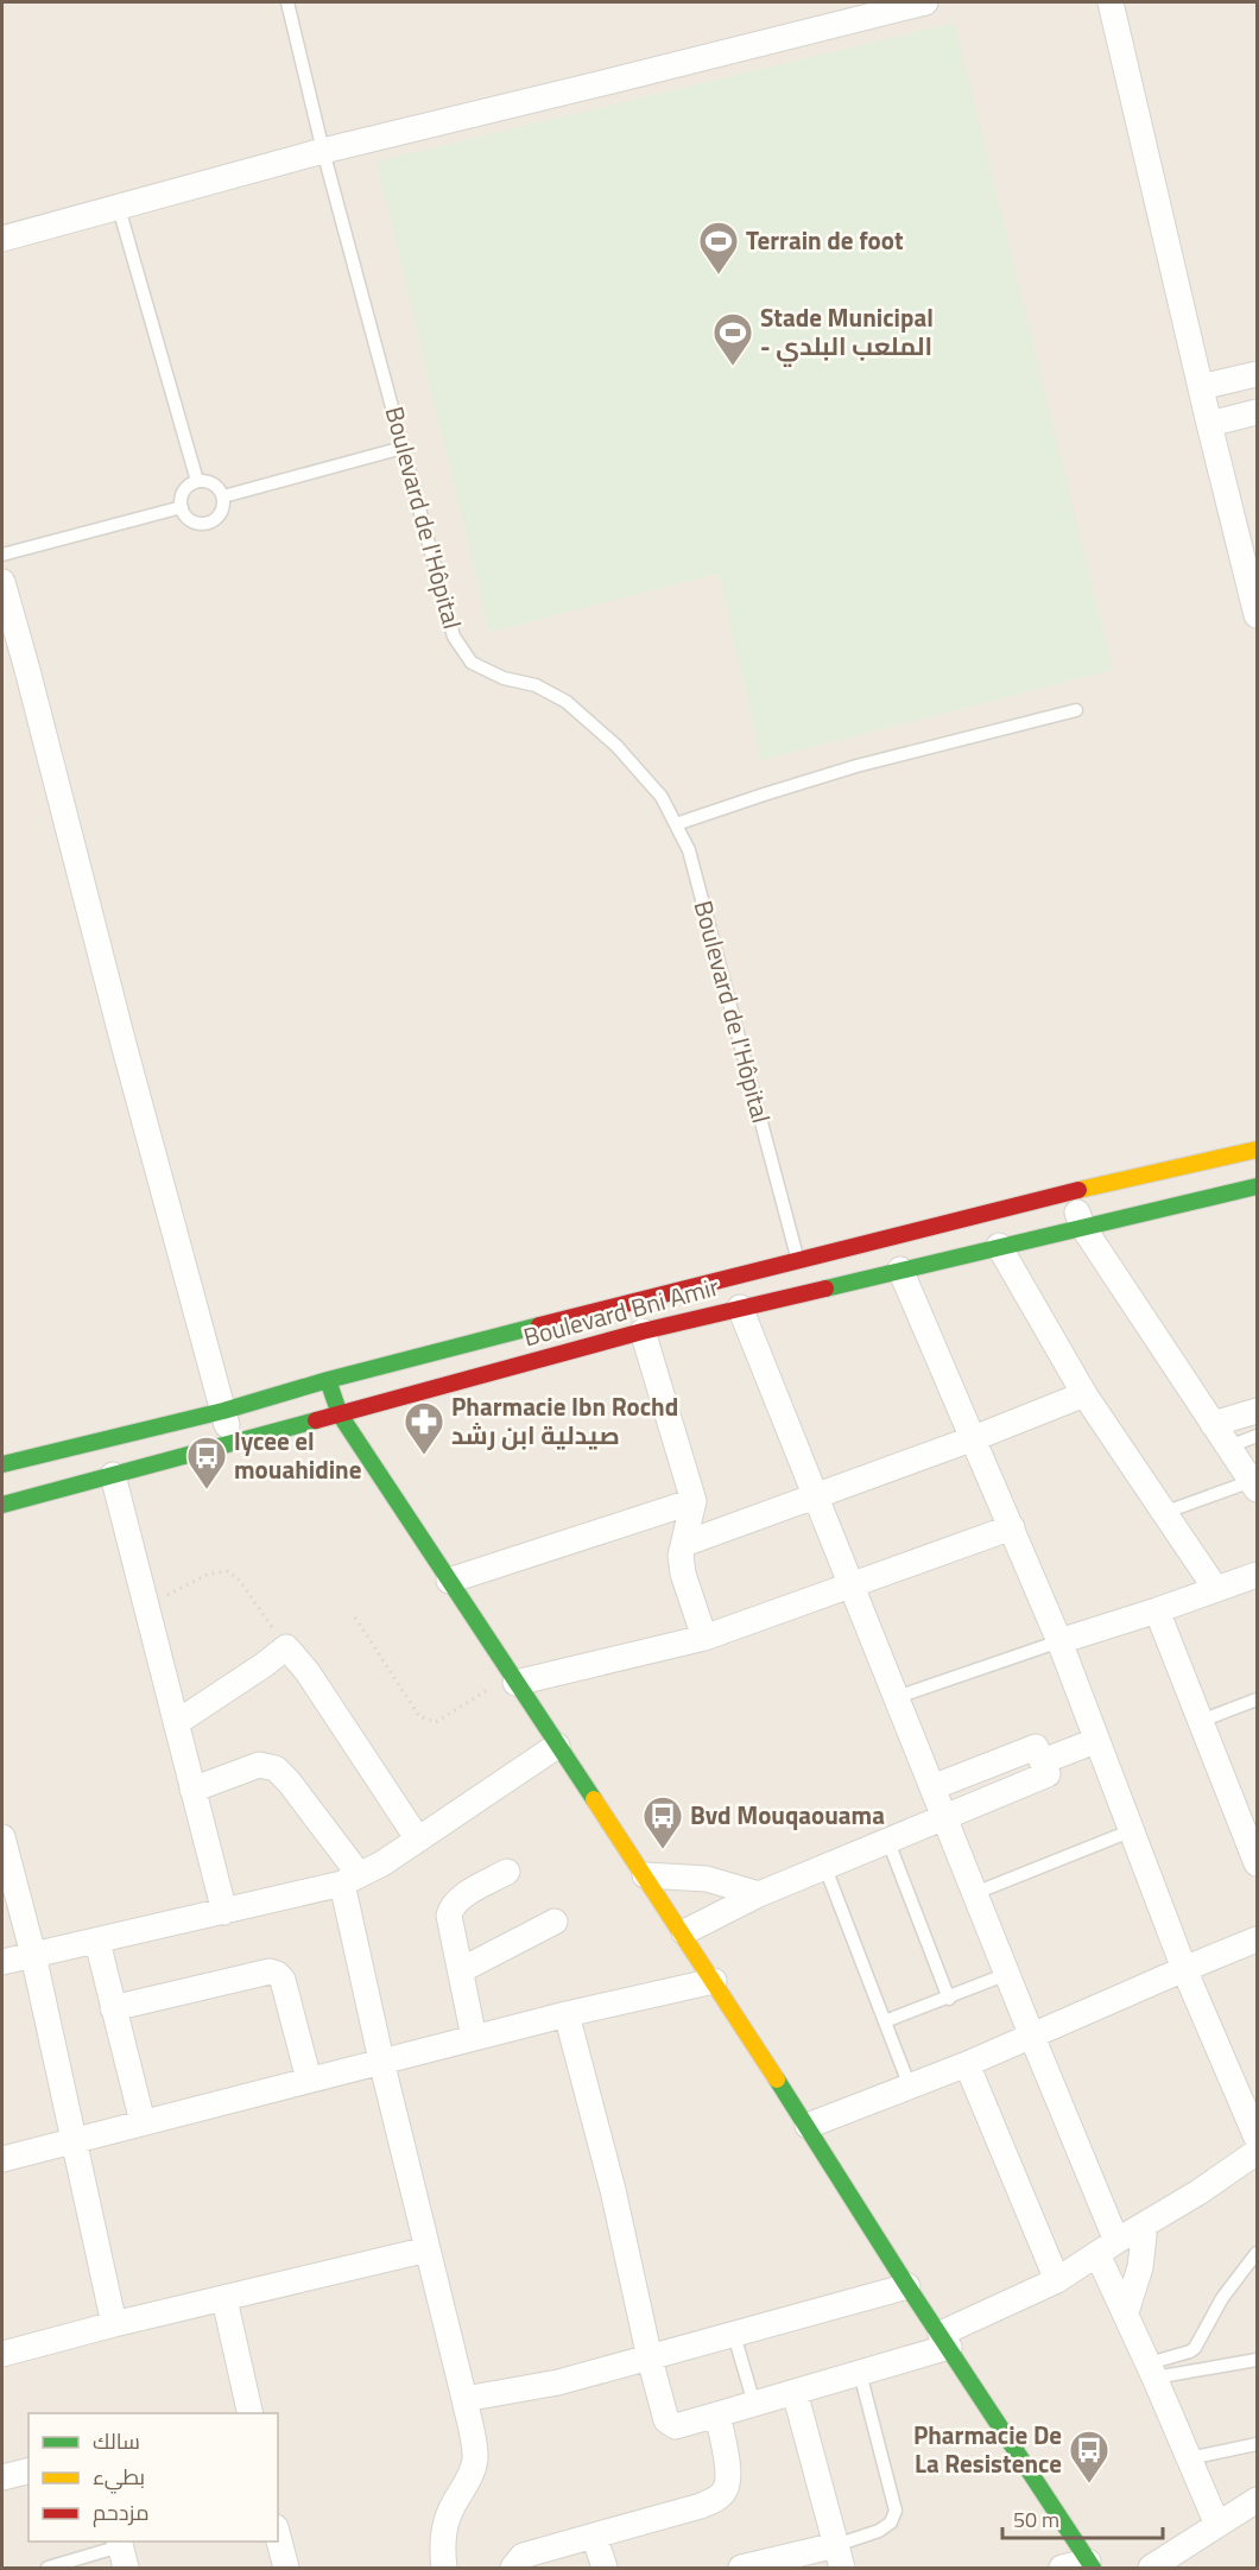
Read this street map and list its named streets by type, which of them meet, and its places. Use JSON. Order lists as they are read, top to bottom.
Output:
{
  "streets": {
    "main road": ["Boulevard Bni Amir"],
    "lane": ["Boulevard de l'Hôpital"]
  },
  "crossings": [
    ["Boulevard de l'Hôpital", "Boulevard Bni Amir"]
  ],
  "places": {
    "sports": ["Terrain de foot", "Stade Municipal - الملعب البلدي"],
    "pharmacy": ["Pharmacie Ibn Rochd صيدلية ابن رشد"],
    "bus stop": ["lycee el mouahidine", "Bvd Mouqaouama", "Pharmacie De La Resistence"]
  },
  "legend": ["سالك", "بطيء", "مزدحم"],
  "scale_bar": "50 m"
}
